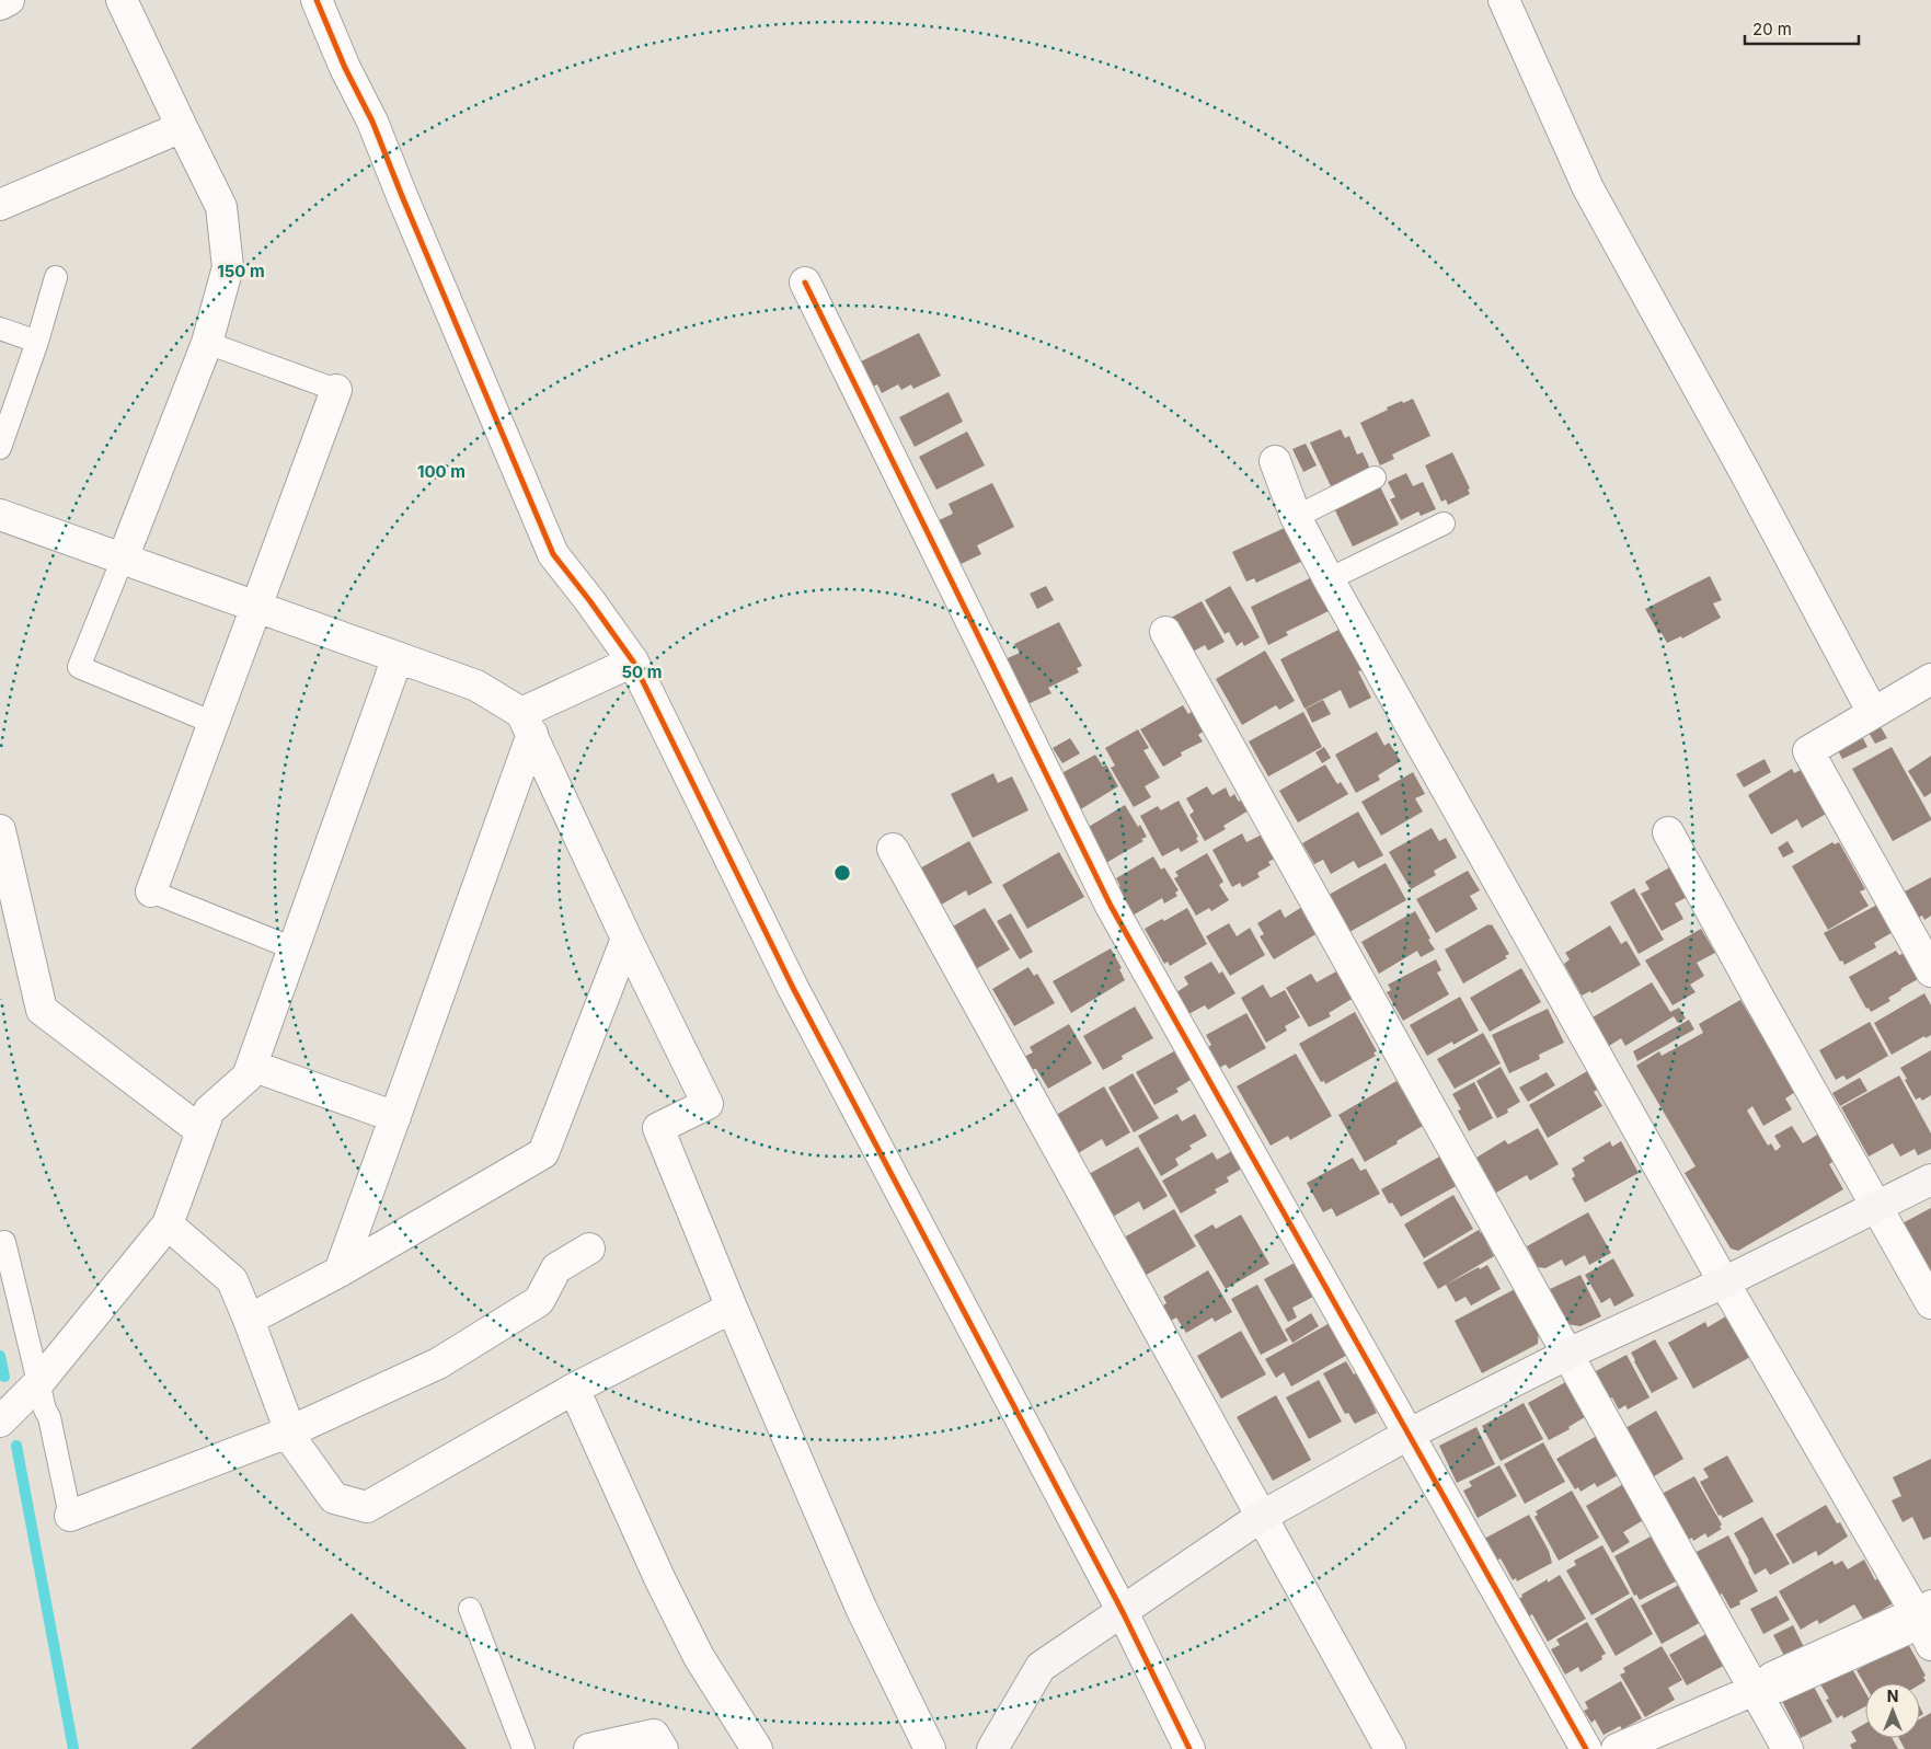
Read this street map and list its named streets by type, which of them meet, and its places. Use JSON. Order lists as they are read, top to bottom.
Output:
{
  "scale_bar": "20 m",
  "north": "top",
  "rings": ["150 m", "100 m", "50 m"]
}
